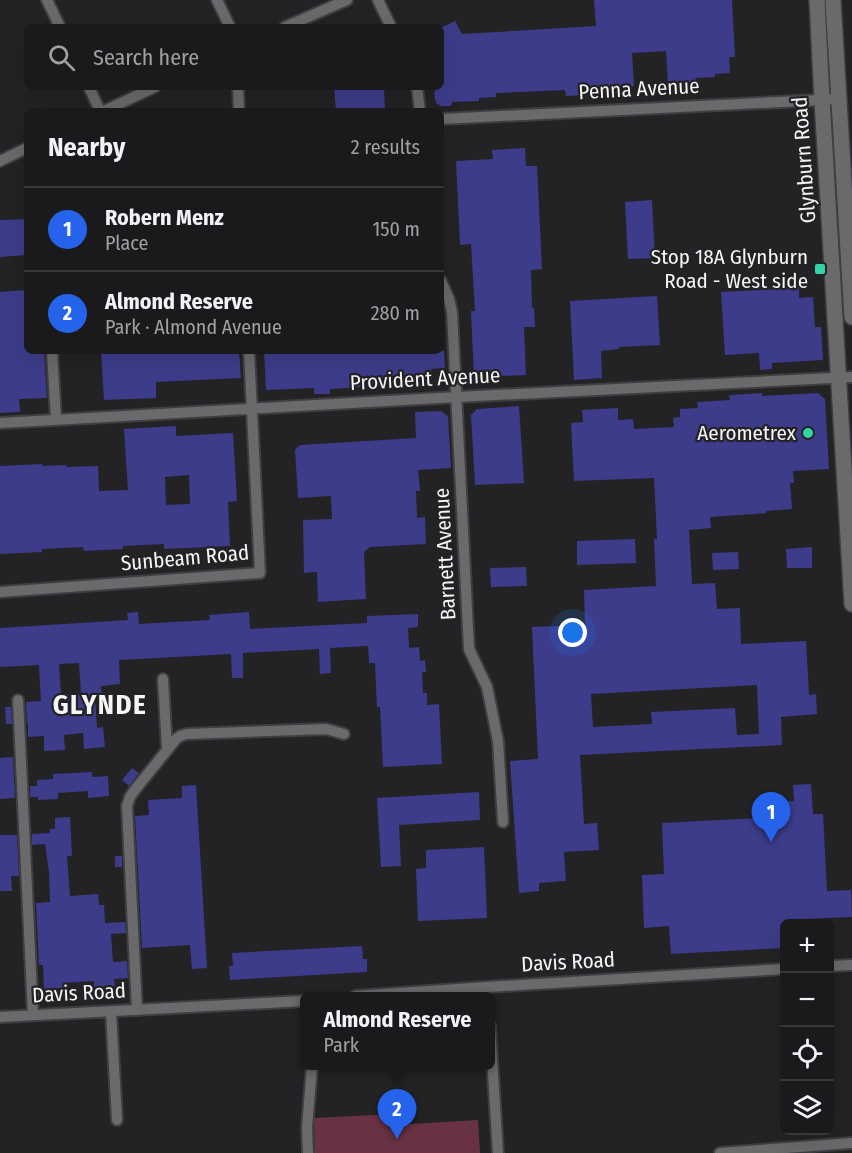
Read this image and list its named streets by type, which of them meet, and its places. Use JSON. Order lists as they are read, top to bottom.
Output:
{
  "streets": {
    "main road": ["Glynburn Road"],
    "street": [
      "Penna Avenue",
      "Provident Avenue",
      "Barnett Avenue",
      "Sunbeam Road",
      "Davis Road"
    ]
  },
  "crossings": [
    ["Penna Avenue", "Glynburn Road"],
    ["Glynburn Road", "Provident Avenue"],
    ["Provident Avenue", "Barnett Avenue"],
    ["Provident Avenue", "Sunbeam Road"]
  ],
  "districts": ["GLYNDE"],
  "places": {
    "transit": ["Stop 18A Glynburn Road - West side"],
    "other": ["Aerometrex"]
  },
  "page": {
    "search": "Search here",
    "heading": ["Nearby", "2 results"],
    "list": [
      {
        "mark": "1",
        "name": "Robern Menz",
        "note": "Place",
        "value": "150 m"
      },
      {
        "mark": "2",
        "name": "Almond Reserve",
        "note": "Park · Almond Avenue",
        "value": "280 m"
      }
    ],
    "pins": ["1", "2"],
    "map_buttons": ["+", "−"],
    "popup": ["Almond Reserve", "Park"]
  }
}
